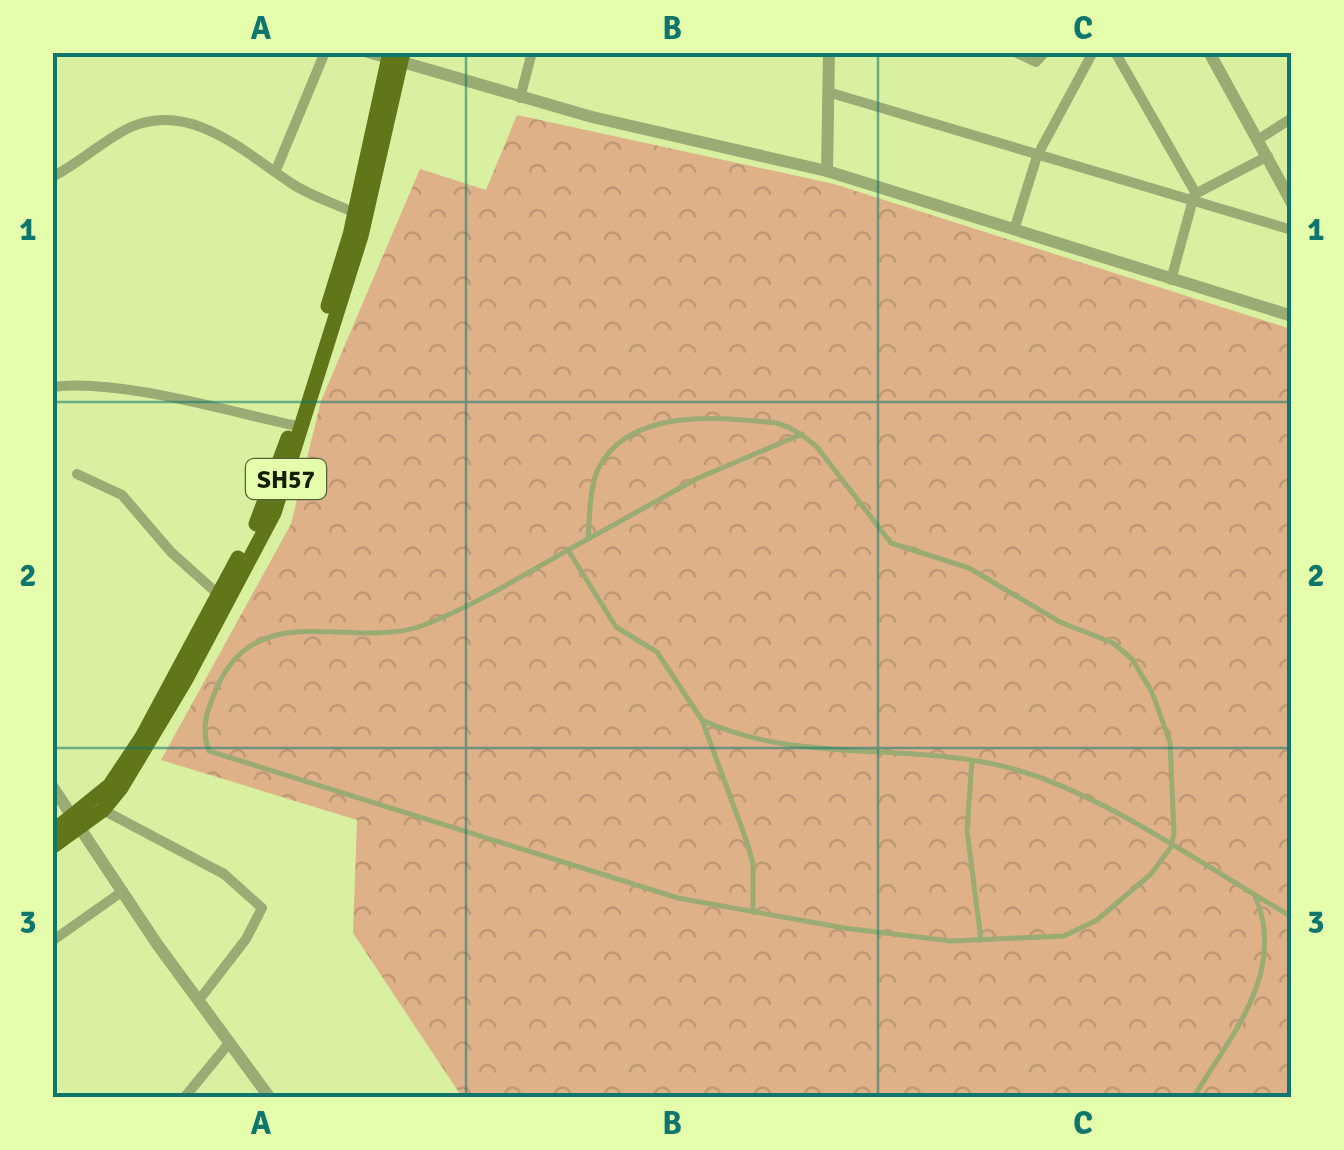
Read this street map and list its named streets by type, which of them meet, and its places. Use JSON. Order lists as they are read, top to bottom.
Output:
{
  "streets": {
    "main road": ["SH57"]
  },
  "grid": {
    "columns": ["A", "B", "C"],
    "rows": ["1", "2", "3"]
  }
}
